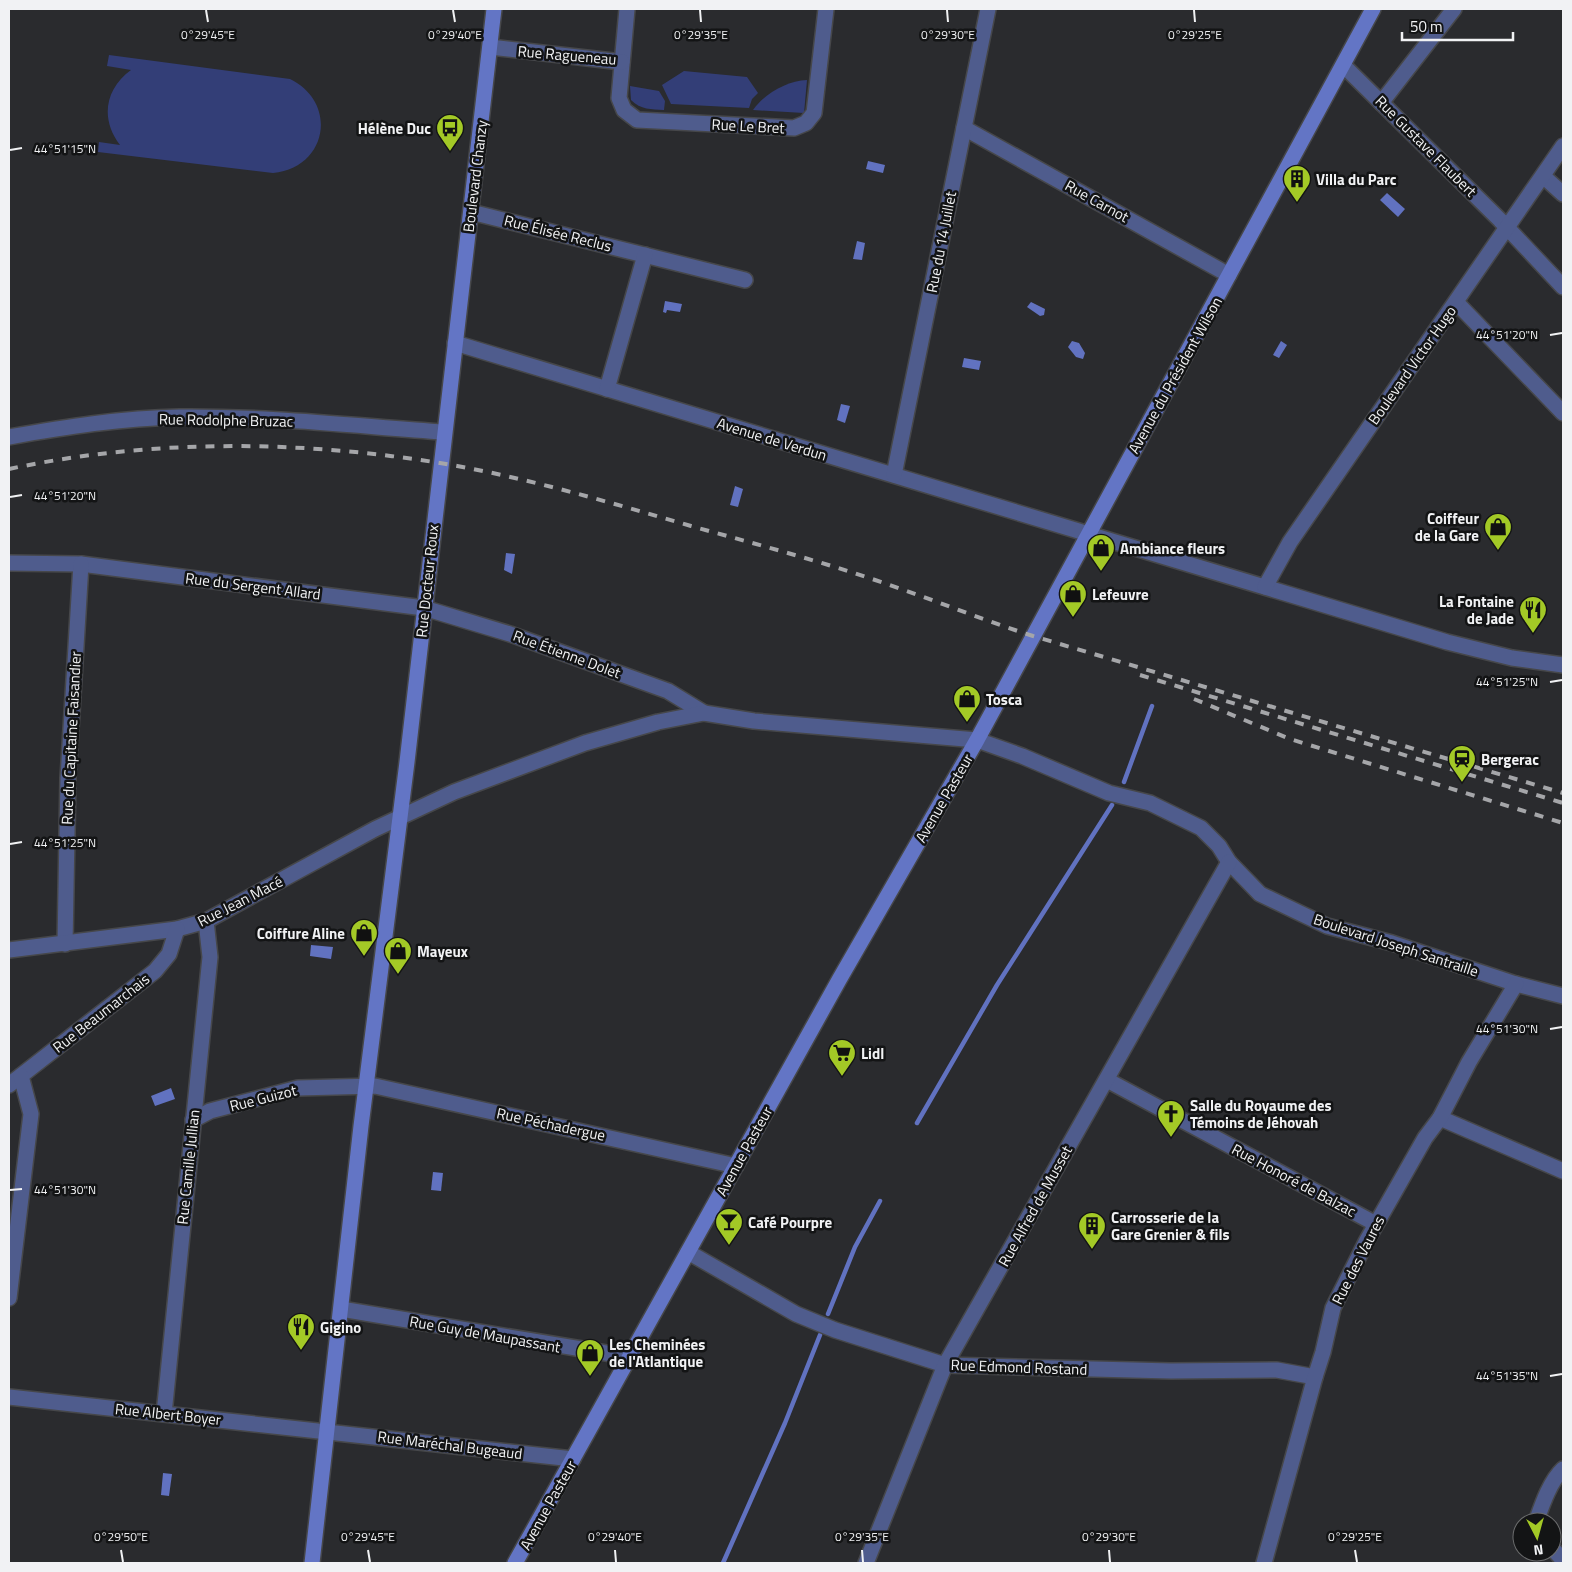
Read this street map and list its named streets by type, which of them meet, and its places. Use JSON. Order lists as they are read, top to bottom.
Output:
{
  "streets": {
    "main road": [
      "Boulevard Chanzy",
      "Avenue du Président Wilson",
      "Rue Docteur Roux",
      "Avenue Pasteur"
    ],
    "street": [
      "Rue Ragueneau",
      "Rue Le Bret",
      "Rue Gustave Flaubert",
      "Rue Carnot",
      "Rue Élisée Reclus",
      "Rue du 14 Juillet",
      "Boulevard Victor Hugo",
      "Rue Rodolphe Bruzac",
      "Avenue de Verdun",
      "Rue du Sergent Allard",
      "Rue Étienne Dolet",
      "Rue du Capitaine Faisandier",
      "Rue Jean Macé",
      "Boulevard Joseph Santraille",
      "Rue Beaumarchais",
      "Rue Guizot",
      "Rue Péchadergue",
      "Rue Camille Jullian",
      "Rue Honoré de Balzac",
      "Rue Alfred de Musset",
      "Rue des Vaures",
      "Rue Guy de Maupassant",
      "Rue Edmond Rostand",
      "Rue Albert Boyer",
      "Rue Maréchal Bugeaud"
    ]
  },
  "crossings": [
    ["Rue Ragueneau", "Rue Le Bret"],
    ["Rue Ragueneau", "Boulevard Chanzy"],
    ["Rue Gustave Flaubert", "Boulevard Victor Hugo"],
    ["Rue Gustave Flaubert", "Avenue du Président Wilson"],
    ["Boulevard Chanzy", "Rue Élisée Reclus"],
    ["Boulevard Chanzy", "Avenue de Verdun"],
    ["Boulevard Chanzy", "Rue Docteur Roux"],
    ["Rue Carnot", "Rue du 14 Juillet"],
    ["Rue Carnot", "Avenue du Président Wilson"],
    ["Rue du 14 Juillet", "Avenue de Verdun"],
    ["Boulevard Victor Hugo", "Avenue de Verdun"],
    ["Avenue du Président Wilson", "Avenue de Verdun"],
    ["Avenue du Président Wilson", "Avenue Pasteur"],
    ["Avenue du Président Wilson", "Boulevard Joseph Santraille"],
    ["Rue Rodolphe Bruzac", "Rue Docteur Roux"],
    ["Avenue de Verdun", "Rue Docteur Roux"],
    ["Rue Docteur Roux", "Rue du Sergent Allard"],
    ["Rue Docteur Roux", "Rue Étienne Dolet"],
    ["Rue Docteur Roux", "Rue Jean Macé"],
    ["Rue Docteur Roux", "Rue Guizot"],
    ["Rue Docteur Roux", "Rue Péchadergue"],
    ["Rue Docteur Roux", "Rue Guy de Maupassant"],
    ["Rue Docteur Roux", "Rue Albert Boyer"],
    ["Rue Docteur Roux", "Rue Maréchal Bugeaud"],
    ["Rue du Sergent Allard", "Rue Étienne Dolet"],
    ["Rue du Sergent Allard", "Rue du Capitaine Faisandier"],
    ["Rue Étienne Dolet", "Rue Jean Macé"],
    ["Rue Étienne Dolet", "Boulevard Joseph Santraille"],
    ["Rue du Capitaine Faisandier", "Rue Jean Macé"],
    ["Avenue Pasteur", "Boulevard Joseph Santraille"],
    ["Avenue Pasteur", "Rue Péchadergue"],
    ["Avenue Pasteur", "Rue Guy de Maupassant"],
    ["Avenue Pasteur", "Rue Edmond Rostand"],
    ["Avenue Pasteur", "Rue Maréchal Bugeaud"],
    ["Rue Jean Macé", "Boulevard Joseph Santraille"],
    ["Rue Jean Macé", "Rue Beaumarchais"],
    ["Rue Jean Macé", "Rue Camille Jullian"],
    ["Boulevard Joseph Santraille", "Rue Alfred de Musset"],
    ["Boulevard Joseph Santraille", "Rue des Vaures"],
    ["Rue Guizot", "Rue Péchadergue"],
    ["Rue Guizot", "Rue Camille Jullian"],
    ["Rue Camille Jullian", "Rue Albert Boyer"],
    ["Rue Honoré de Balzac", "Rue Alfred de Musset"],
    ["Rue Honoré de Balzac", "Rue des Vaures"],
    ["Rue Alfred de Musset", "Rue Edmond Rostand"],
    ["Rue des Vaures", "Rue Edmond Rostand"],
    ["Rue Albert Boyer", "Rue Maréchal Bugeaud"]
  ],
  "places": {
    "bus stop": ["Hélène Duc"],
    "building": ["Villa du Parc", "Carrosserie de la Gare Grenier & fils"],
    "shop": [
      "Coiffeur de la Gare",
      "Ambiance fleurs",
      "Lefeuvre",
      "Tosca",
      "Coiffure Aline",
      "Mayeux",
      "Les Cheminées de l'Atlantique"
    ],
    "restaurant": ["La Fontaine de Jade", "Gigino"],
    "station": ["Bergerac"],
    "supermarket": ["Lidl"],
    "church": ["Salle du Royaume des Témoins de Jéhovah"],
    "bar": ["Café Pourpre"]
  },
  "scale_bar": "50 m",
  "north": "bottom",
  "coordinates": [
    "0°29'45\"E",
    "0°29'40\"E",
    "0°29'35\"E",
    "0°29'30\"E",
    "0°29'25\"E",
    "44°51'15\"N",
    "44°51'20\"N",
    "44°51'25\"N",
    "44°51'30\"N",
    "44°51'35\"N",
    "0°29'50\"E"
  ]
}
